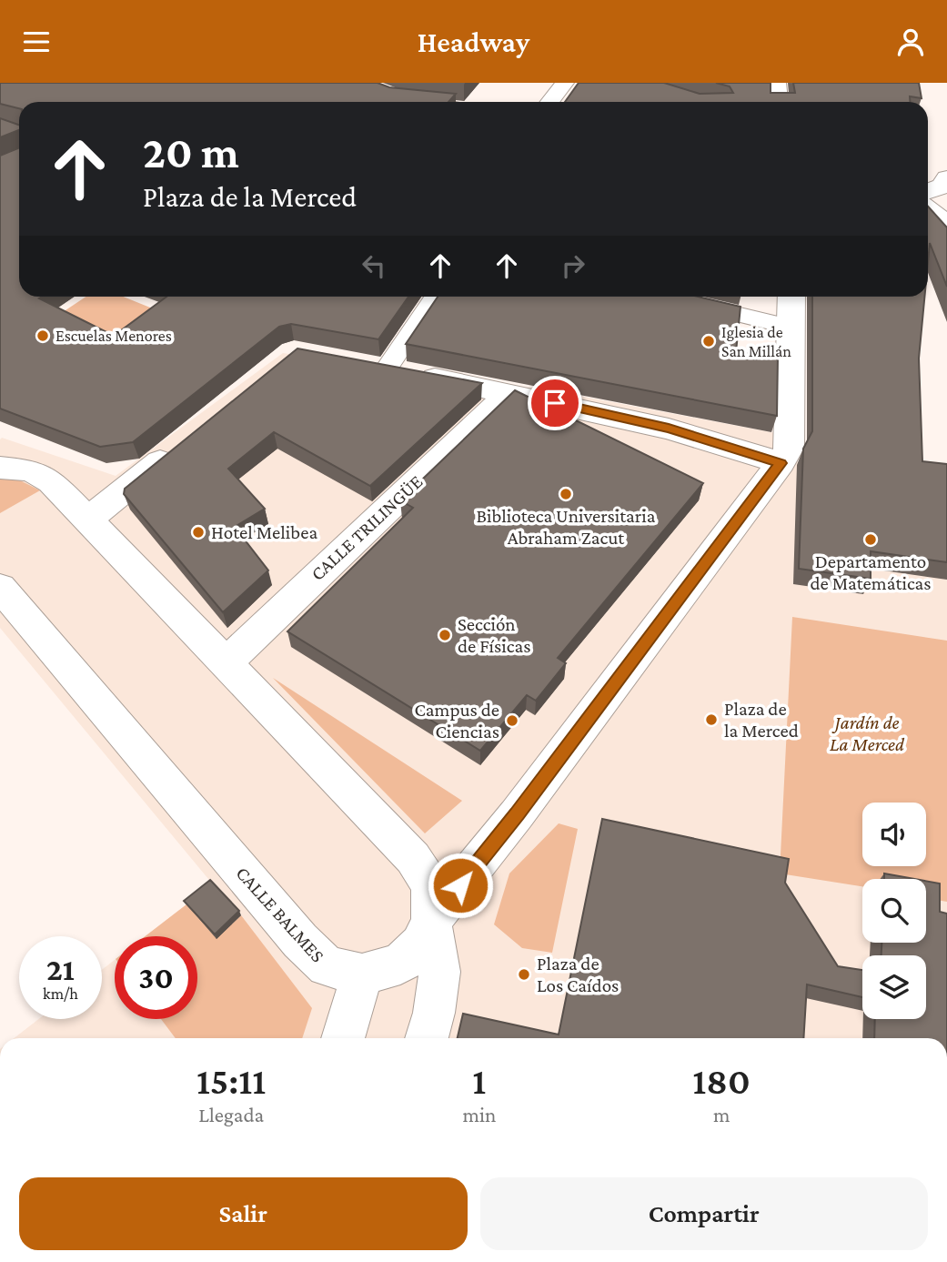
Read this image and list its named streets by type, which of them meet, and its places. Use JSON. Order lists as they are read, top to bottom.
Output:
{
  "streets": {
    "street": ["CALLE TRILINGÜE", "CALLE BALMES"]
  },
  "crossings": [
    ["CALLE TRILINGÜE", "CALLE BALMES"]
  ],
  "parks": ["Jardín de La Merced"],
  "places": [
    "Escuelas Menores",
    "Iglesia de San Millán",
    "Biblioteca Universitaria Abraham Zacut",
    "Hotel Melibea",
    "Departamento de Matemáticas",
    "Sección de Físicas",
    "Plaza de la Merced",
    "Campus de Ciencias",
    "Plaza de Los Caídos"
  ],
  "page": {
    "header": "Headway",
    "turn": ["20 m", "Plaza de la Merced"],
    "speed": "21 km/h",
    "limit": "30",
    "eta": [
      "15:11",
      "Llegada",
      "1",
      "min",
      "180",
      "m"
    ],
    "buttons": ["Salir", "Compartir"]
  }
}
